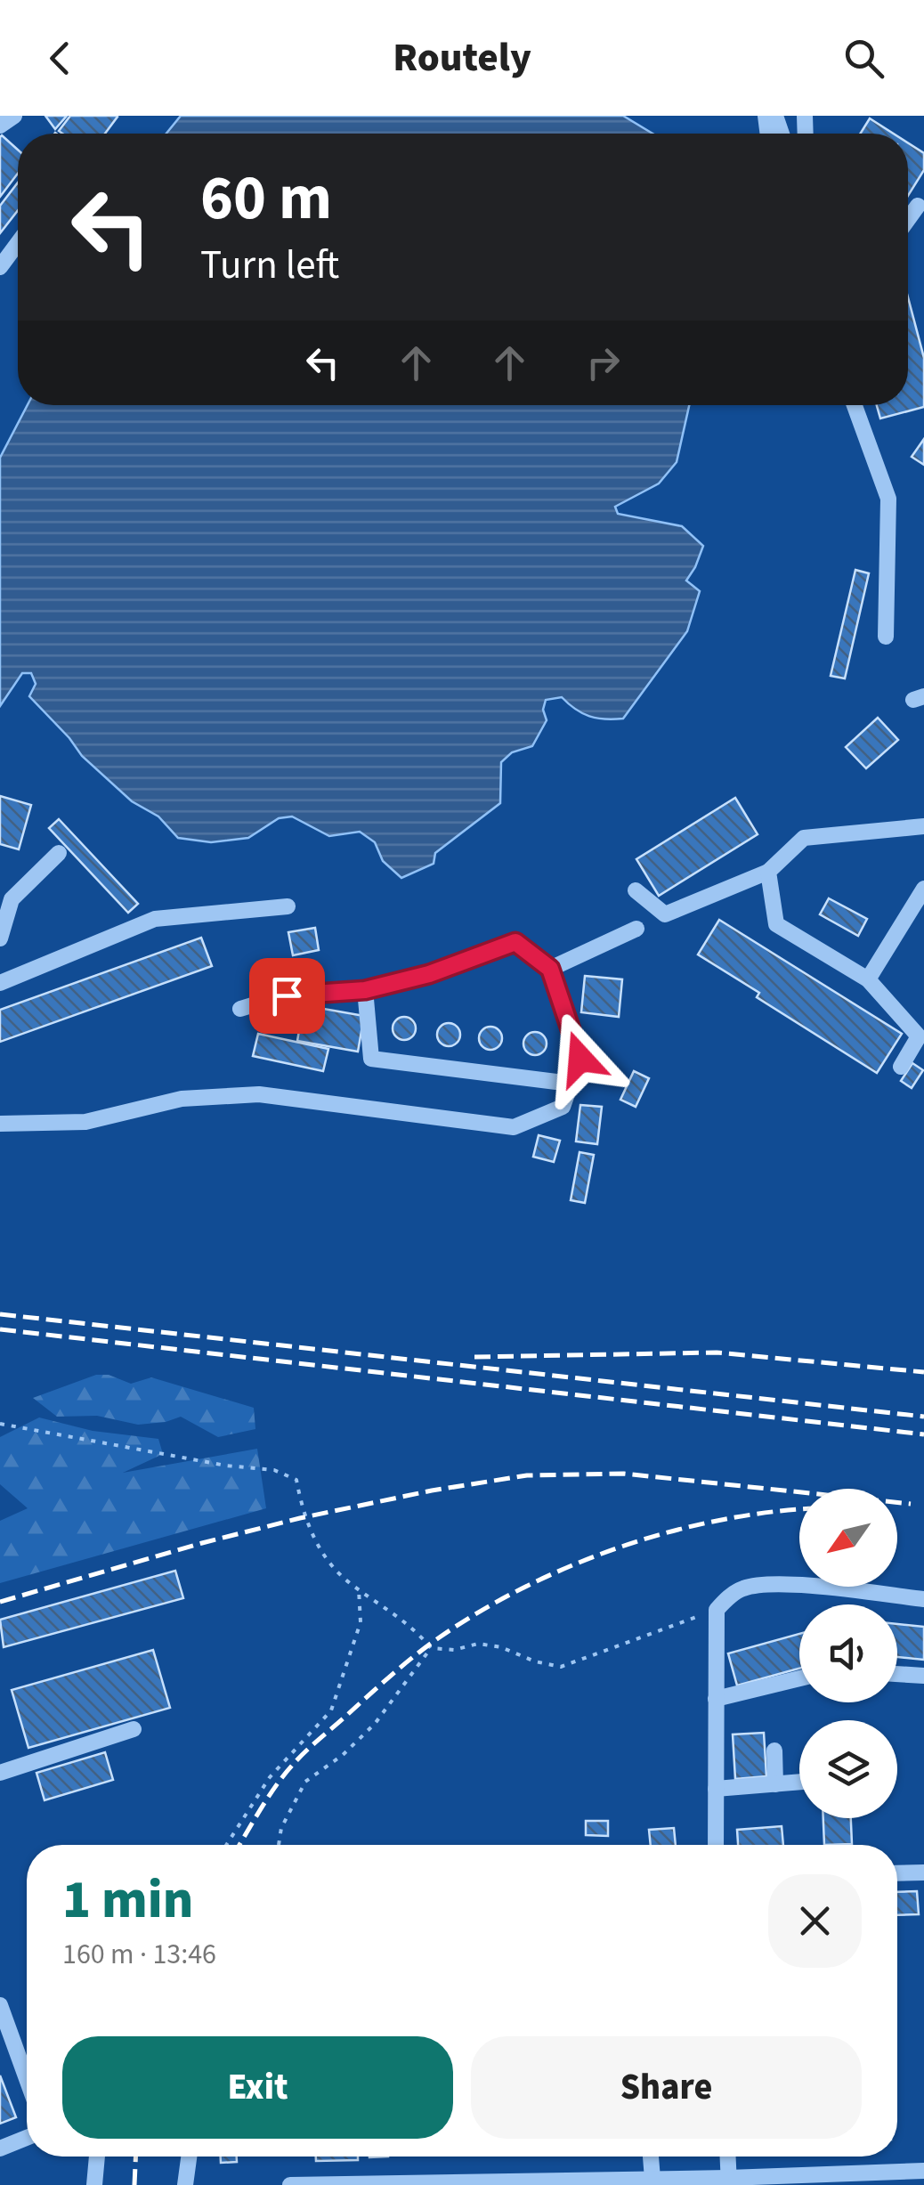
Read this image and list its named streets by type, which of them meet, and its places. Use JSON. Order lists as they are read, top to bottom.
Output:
{
  "north": "bottom left",
  "page": {
    "header": "Routely",
    "turn": ["60 m", "Turn left"],
    "heading": ["1 min", "160 m · 13:46"],
    "buttons": ["Exit", "Share"]
  }
}
